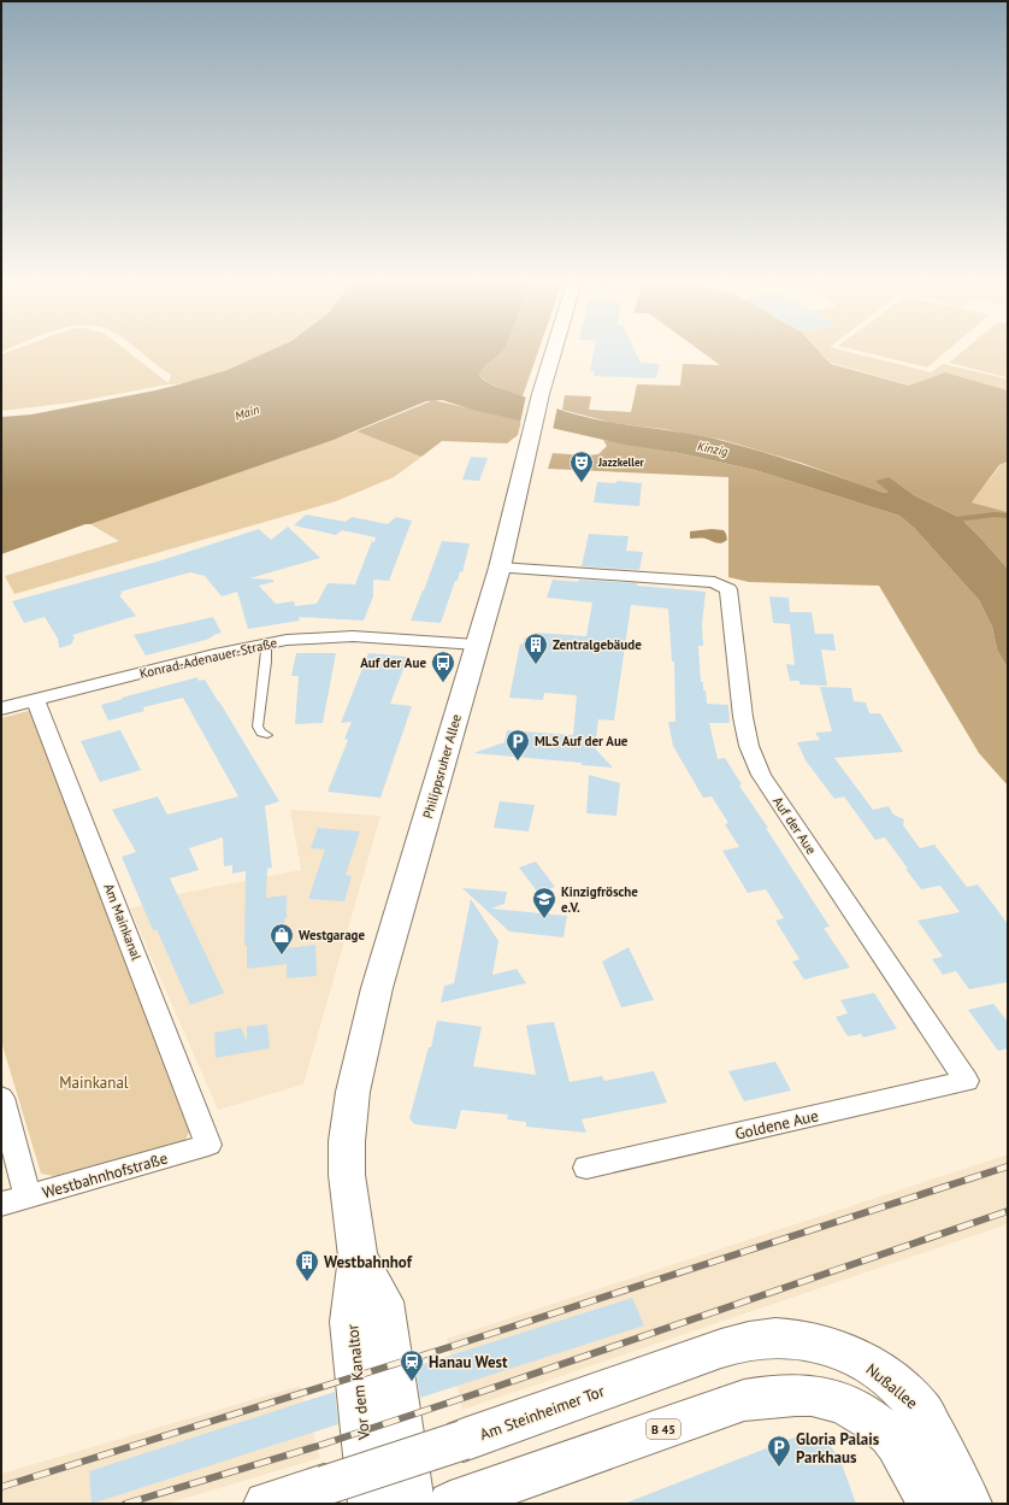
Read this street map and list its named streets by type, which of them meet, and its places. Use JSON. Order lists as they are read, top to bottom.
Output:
{
  "streets": {
    "main road": [
      "Philippsruher Allee",
      "Vor dem Kanaltor",
      "Nußallee",
      "Am Steinheimer Tor",
      "B 45"
    ],
    "street": [
      "Konrad-Adenauer-Straße",
      "Auf der Aue",
      "Am Mainkanal",
      "Goldene Aue",
      "Westbahnhofstraße"
    ]
  },
  "crossings": [
    ["Konrad-Adenauer-Straße", "Philippsruher Allee"],
    ["Konrad-Adenauer-Straße", "Am Mainkanal"],
    ["Philippsruher Allee", "Auf der Aue"],
    ["Philippsruher Allee", "Vor dem Kanaltor"],
    ["Auf der Aue", "Goldene Aue"],
    ["Am Mainkanal", "Westbahnhofstraße"],
    ["Nußallee", "Am Steinheimer Tor"]
  ],
  "water": ["Main", "Kinzig"],
  "parks": ["Mainkanal"],
  "places": {
    "theatre": ["Jazzkeller"],
    "building": ["Zentralgebäude", "Westbahnhof"],
    "bus stop": ["Auf der Aue"],
    "parking": ["MLS Auf der Aue", "Gloria Palais Parkhaus"],
    "school or university": ["Kinzigfrösche e.V."],
    "shop": ["Westgarage"],
    "station": ["Hanau West"]
  }
}
